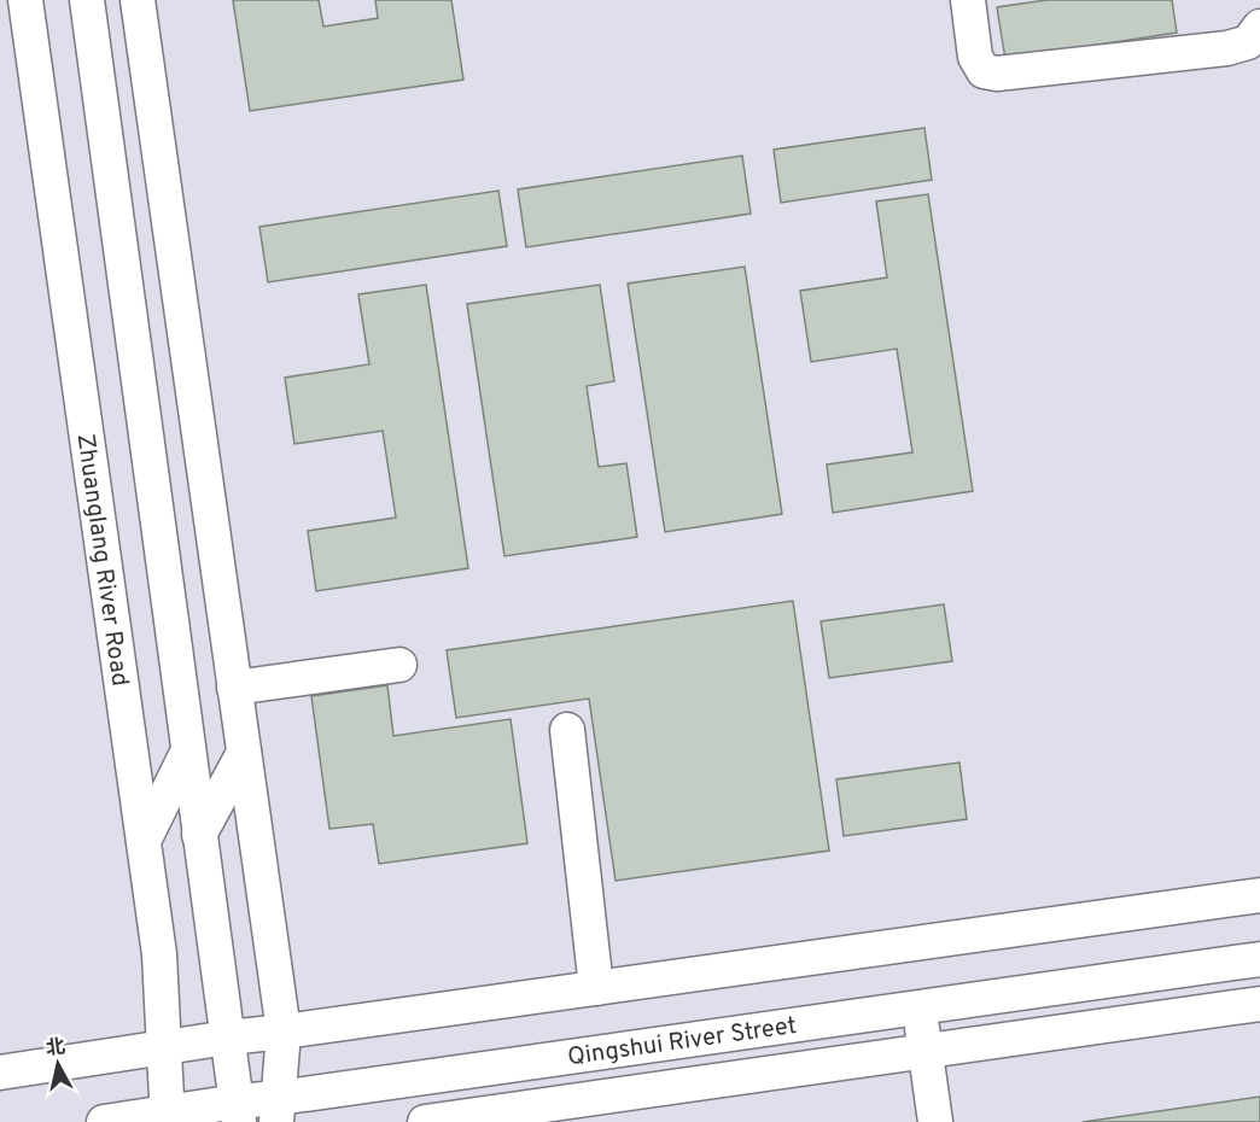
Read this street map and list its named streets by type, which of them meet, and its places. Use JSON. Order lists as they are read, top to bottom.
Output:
{
  "streets": {
    "street": ["Zhuanglang River Road", "Qingshui River Street"]
  },
  "crossings": [
    ["Zhuanglang River Road", "Qingshui River Street"]
  ],
  "north": "top"
}
